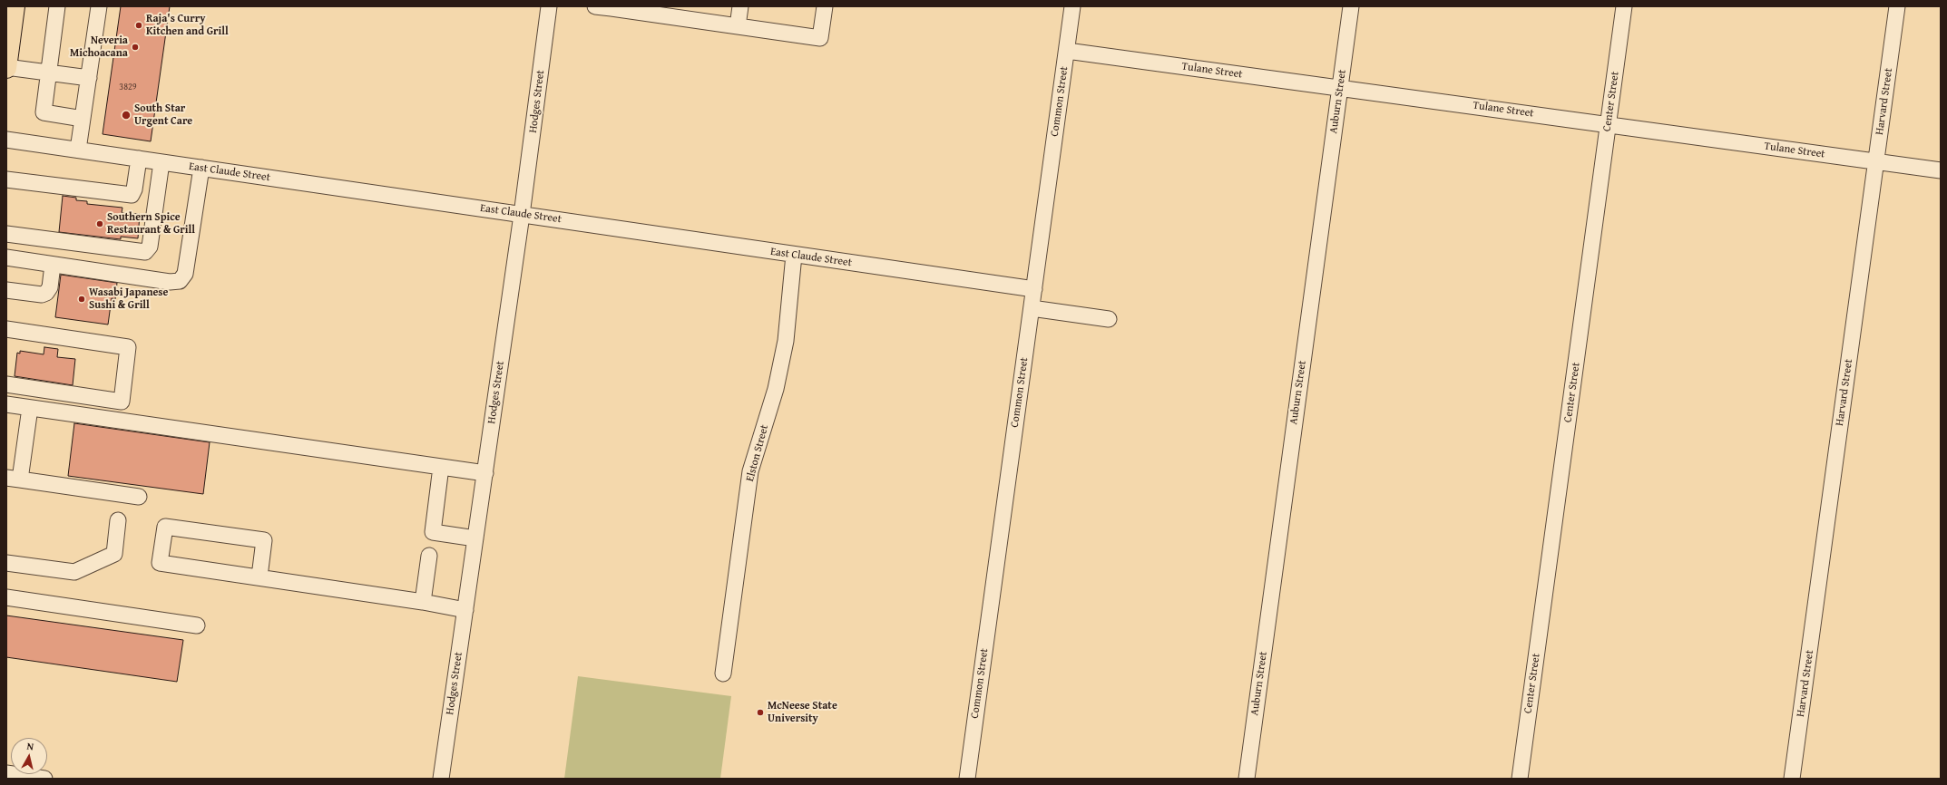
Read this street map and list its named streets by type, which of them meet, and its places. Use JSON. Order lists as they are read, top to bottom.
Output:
{
  "streets": {
    "street": [
      "Tulane Street",
      "Hodges Street",
      "Common Street",
      "Auburn Street",
      "Center Street",
      "Harvard Street",
      "East Claude Street",
      "Elston Street"
    ]
  },
  "crossings": [
    ["Tulane Street", "Common Street"],
    ["Tulane Street", "Auburn Street"],
    ["Tulane Street", "Center Street"],
    ["Tulane Street", "Harvard Street"],
    ["Hodges Street", "East Claude Street"],
    ["Common Street", "East Claude Street"],
    ["East Claude Street", "Elston Street"]
  ],
  "places": [
    "Raja's Curry Kitchen and Grill",
    "Neveria Michoacana",
    "South Star Urgent Care",
    "Southern Spice Restaurant & Grill",
    "Wasabi Japanese Sushi & Grill",
    "McNeese State University"
  ],
  "house_numbers": ["3829"],
  "north": "top"
}
